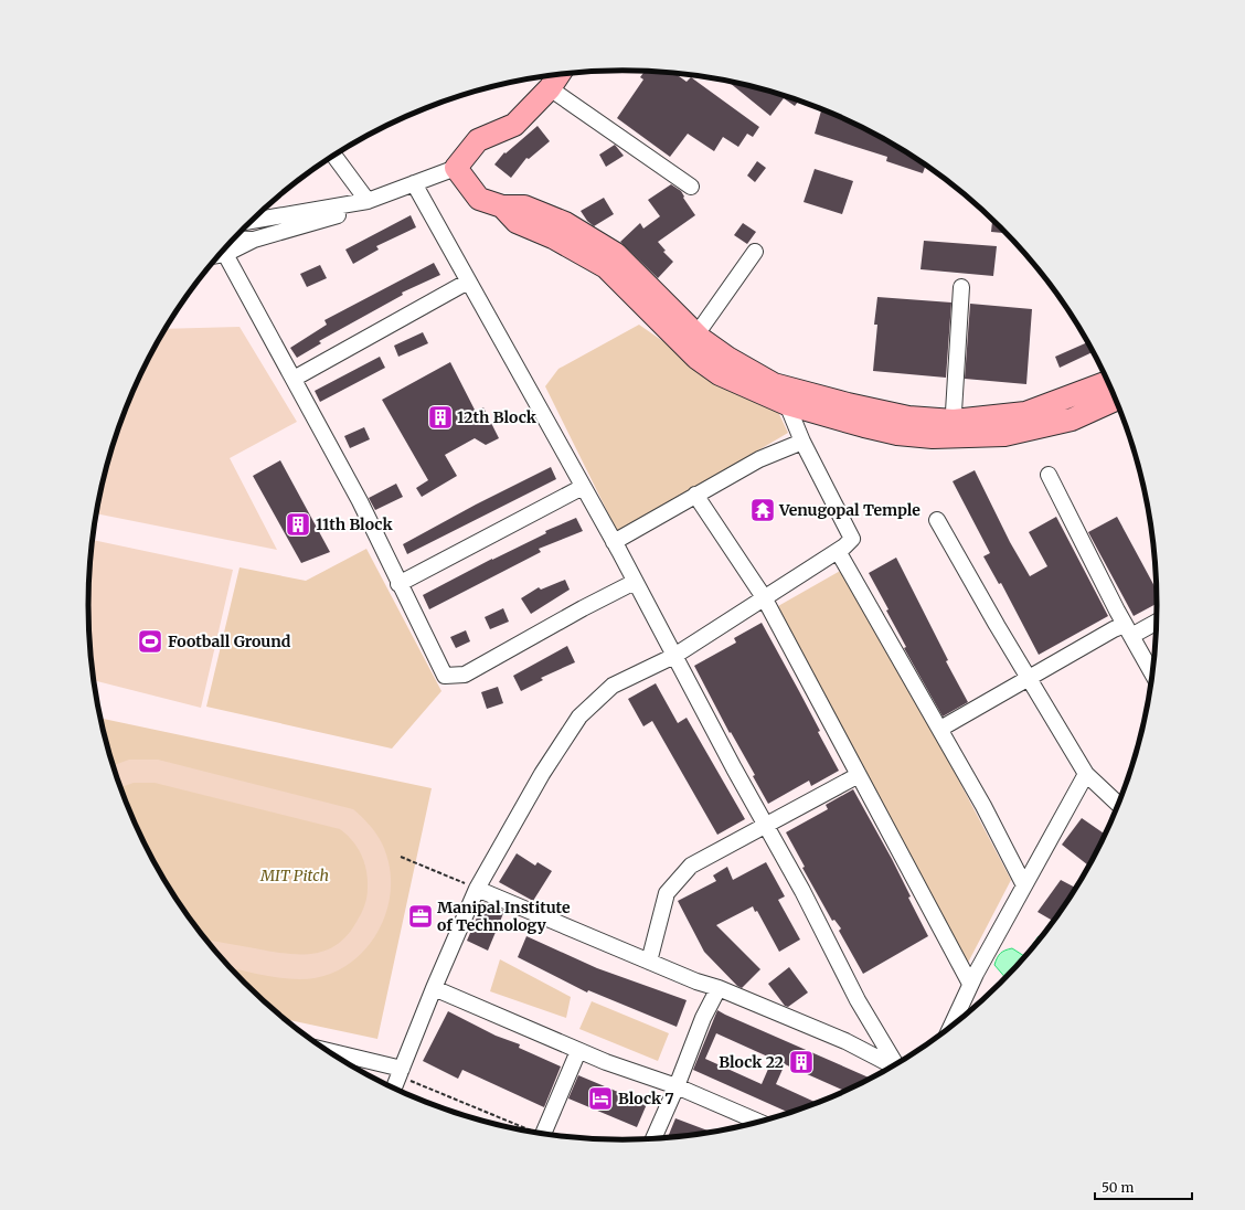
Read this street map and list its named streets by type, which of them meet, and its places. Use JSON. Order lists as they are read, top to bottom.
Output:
{
  "parks": ["MIT Pitch"],
  "places": {
    "building": ["12th Block", "11th Block", "Block 22"],
    "temple": ["Venugopal Temple"],
    "sports": ["Football Ground"],
    "office": ["Manipal Institute of Technology"],
    "hotel": ["Block 7"]
  },
  "scale_bar": "50 m"
}
